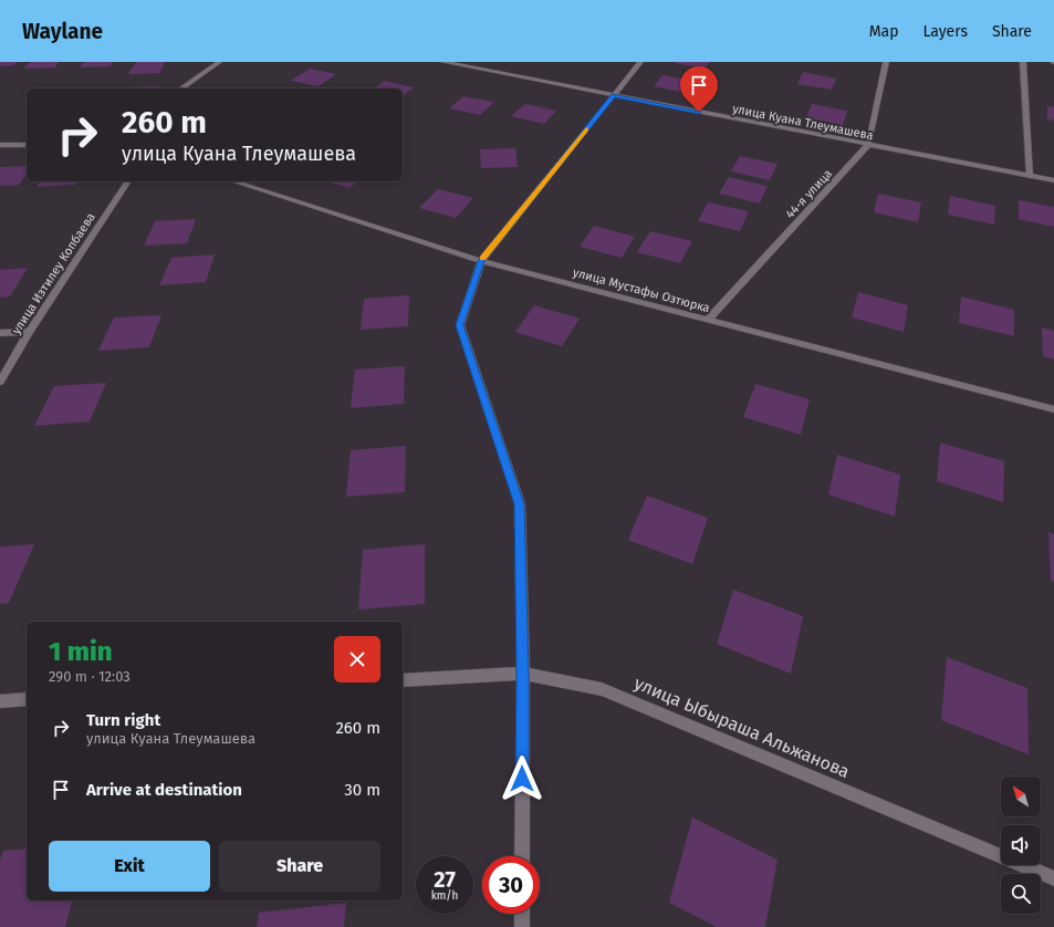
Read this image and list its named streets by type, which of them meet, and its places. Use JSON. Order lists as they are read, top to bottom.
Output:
{
  "streets": {
    "street": [
      "улица Куана Тлеумашева",
      "44-я улица",
      "улица Изтилеу Копбаева",
      "улица Мустафы Озтюрка",
      "улица Ыбыраша Альжанова"
    ]
  },
  "crossings": [
    ["улица Куана Тлеумашева", "44-я улица"],
    ["44-я улица", "улица Мустафы Озтюрка"]
  ],
  "north": "top left",
  "page": {
    "header": "Waylane",
    "nav": ["Map", "Layers", "Share"],
    "turn": ["260 m", "улица Куана Тлеумашева"],
    "heading": ["1 min", "290 m · 12:03"],
    "list": [
      {
        "name": "Turn right",
        "note": "улица Куана Тлеумашева",
        "value": "260 m"
      },
      {
        "name": "Arrive at destination",
        "value": "30 m"
      }
    ],
    "buttons": ["Exit", "Share"],
    "speed": "27 km/h",
    "limit": "30"
  }
}
